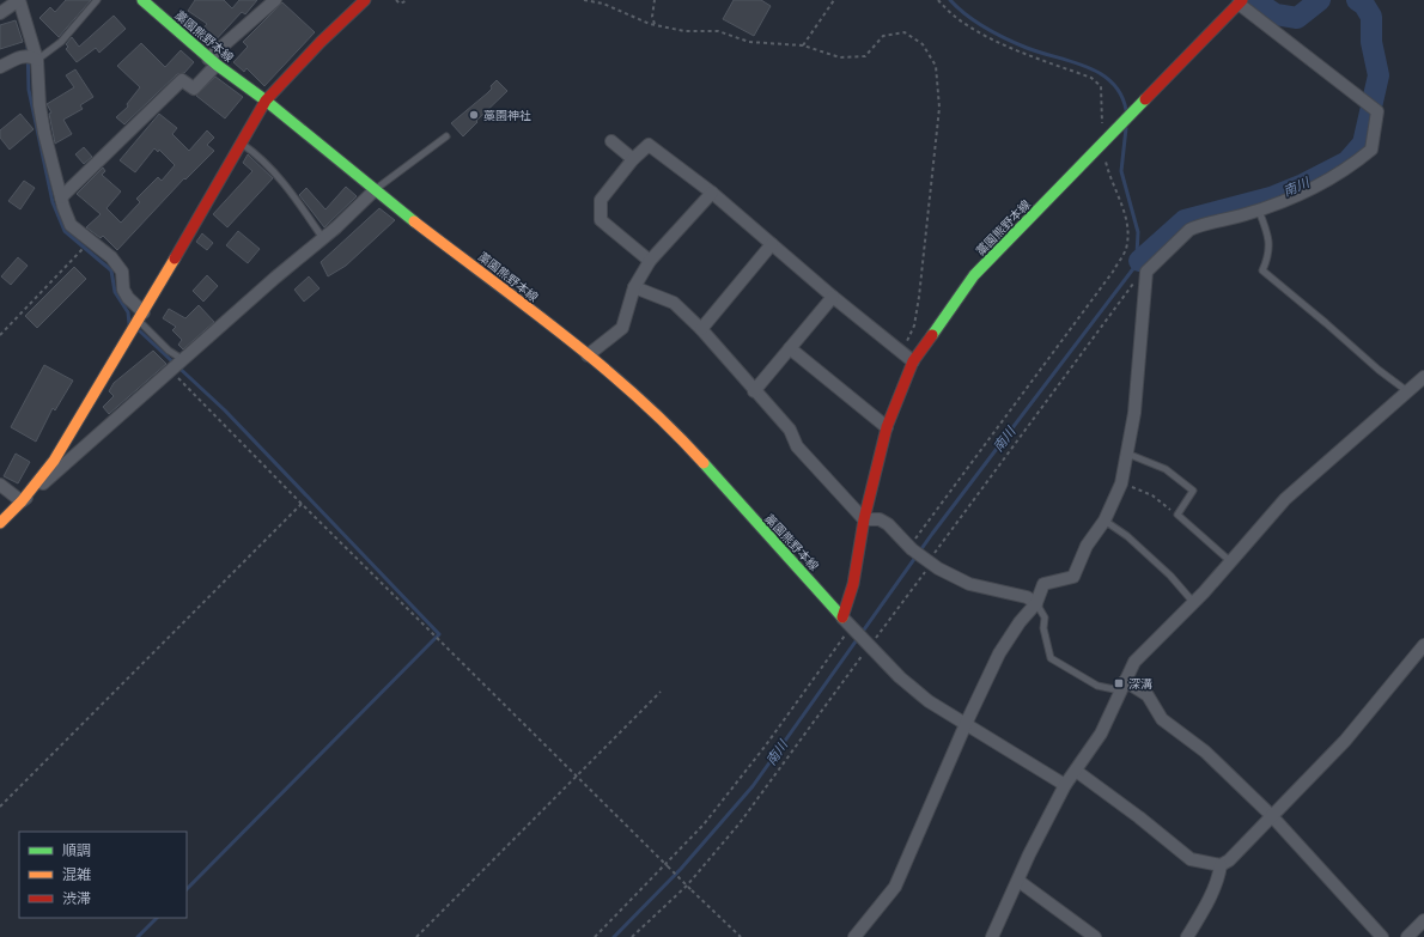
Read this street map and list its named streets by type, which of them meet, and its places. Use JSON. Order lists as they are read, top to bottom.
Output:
{
  "streets": {
    "main road": ["藁園熊野本線"]
  },
  "water": ["南川"],
  "places": {
    "other": ["藁園神社"],
    "transit": ["深溝"]
  },
  "legend": ["順調", "混雑", "渋滞"]
}
